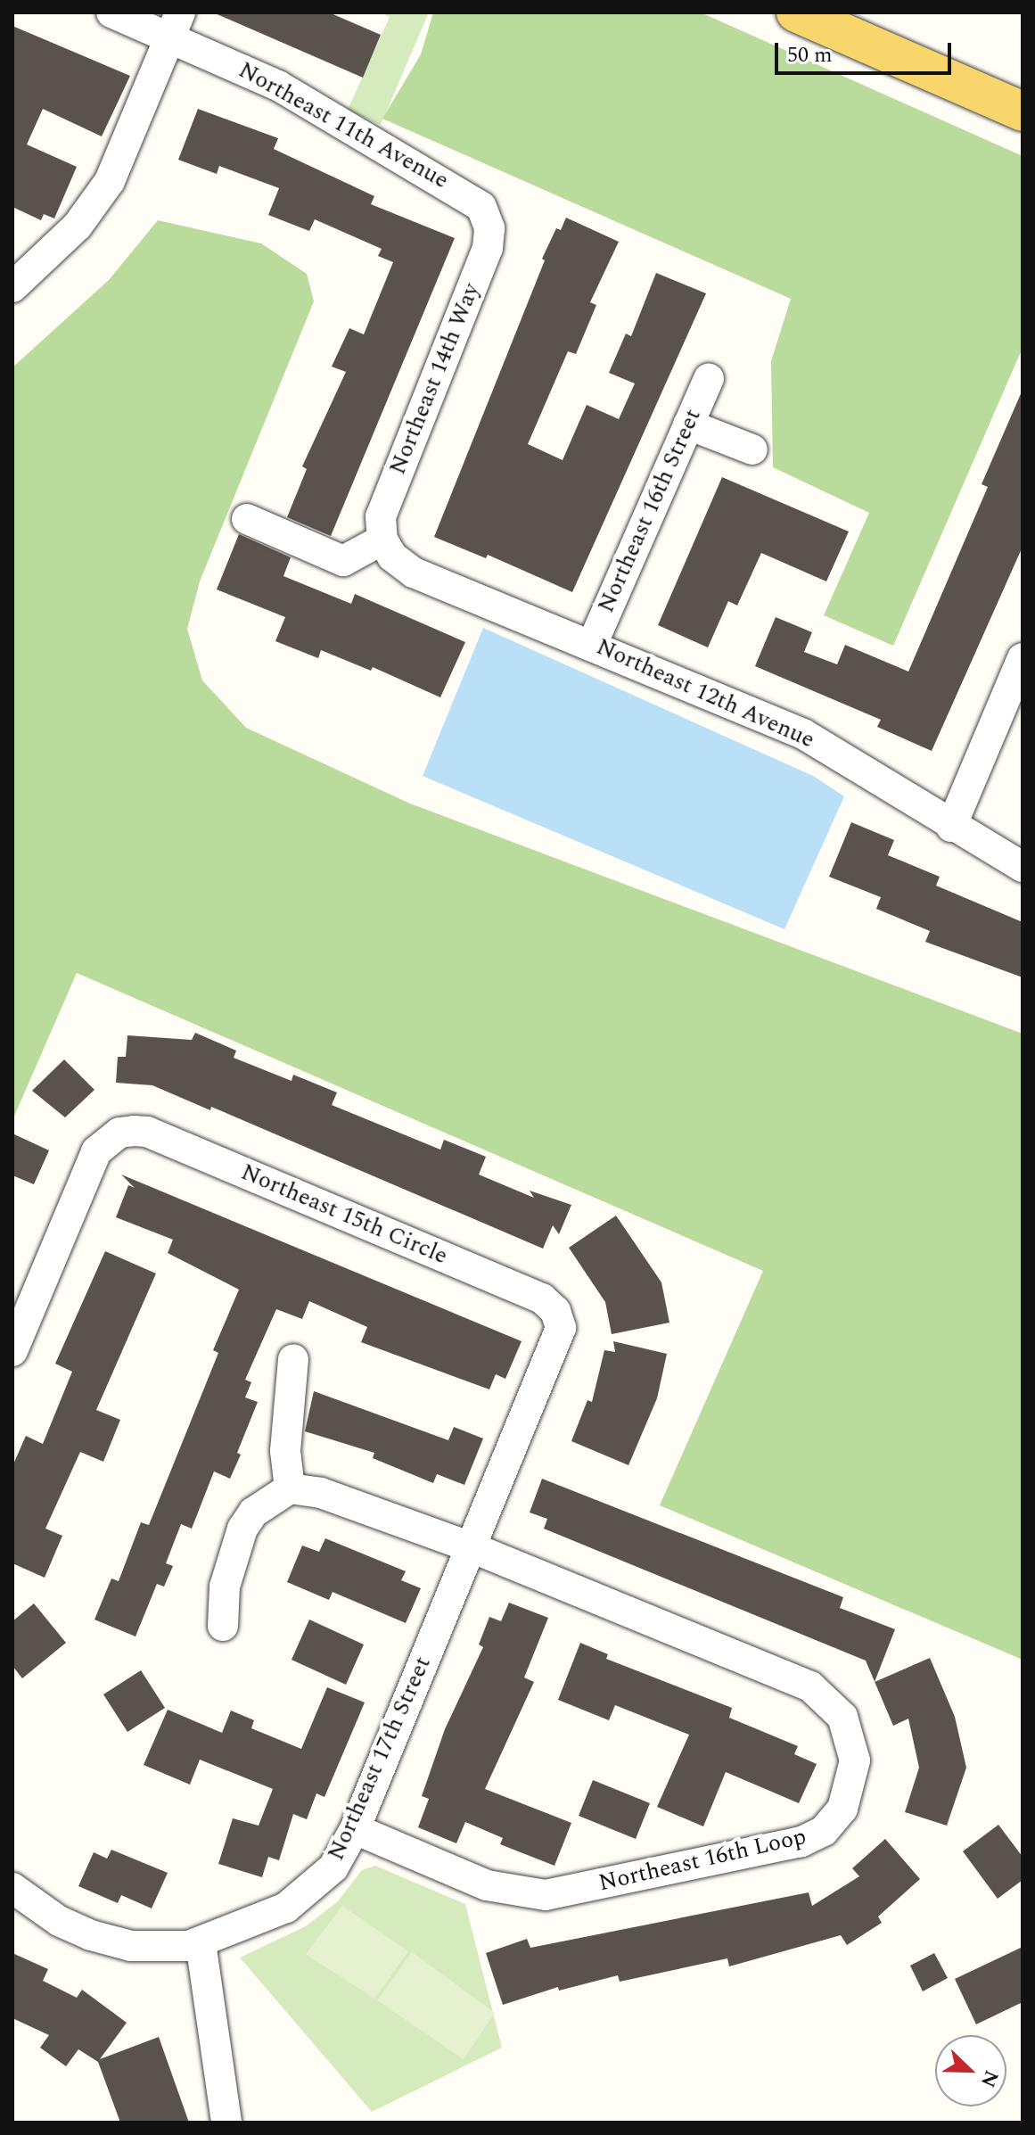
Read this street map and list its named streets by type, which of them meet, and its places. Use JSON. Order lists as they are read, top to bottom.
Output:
{
  "streets": {
    "street": [
      "Northeast 11th Avenue",
      "Northeast 14th Way",
      "Northeast 16th Street",
      "Northeast 12th Avenue",
      "Northeast 15th Circle",
      "Northeast 17th Street",
      "Northeast 16th Loop"
    ]
  },
  "crossings": [
    ["Northeast 11th Avenue", "Northeast 14th Way"],
    ["Northeast 14th Way", "Northeast 12th Avenue"],
    ["Northeast 16th Street", "Northeast 12th Avenue"],
    ["Northeast 15th Circle", "Northeast 17th Street"],
    ["Northeast 15th Circle", "Northeast 16th Loop"],
    ["Northeast 17th Street", "Northeast 16th Loop"]
  ],
  "scale_bar": "50 m",
  "north": "bottom right"
}
